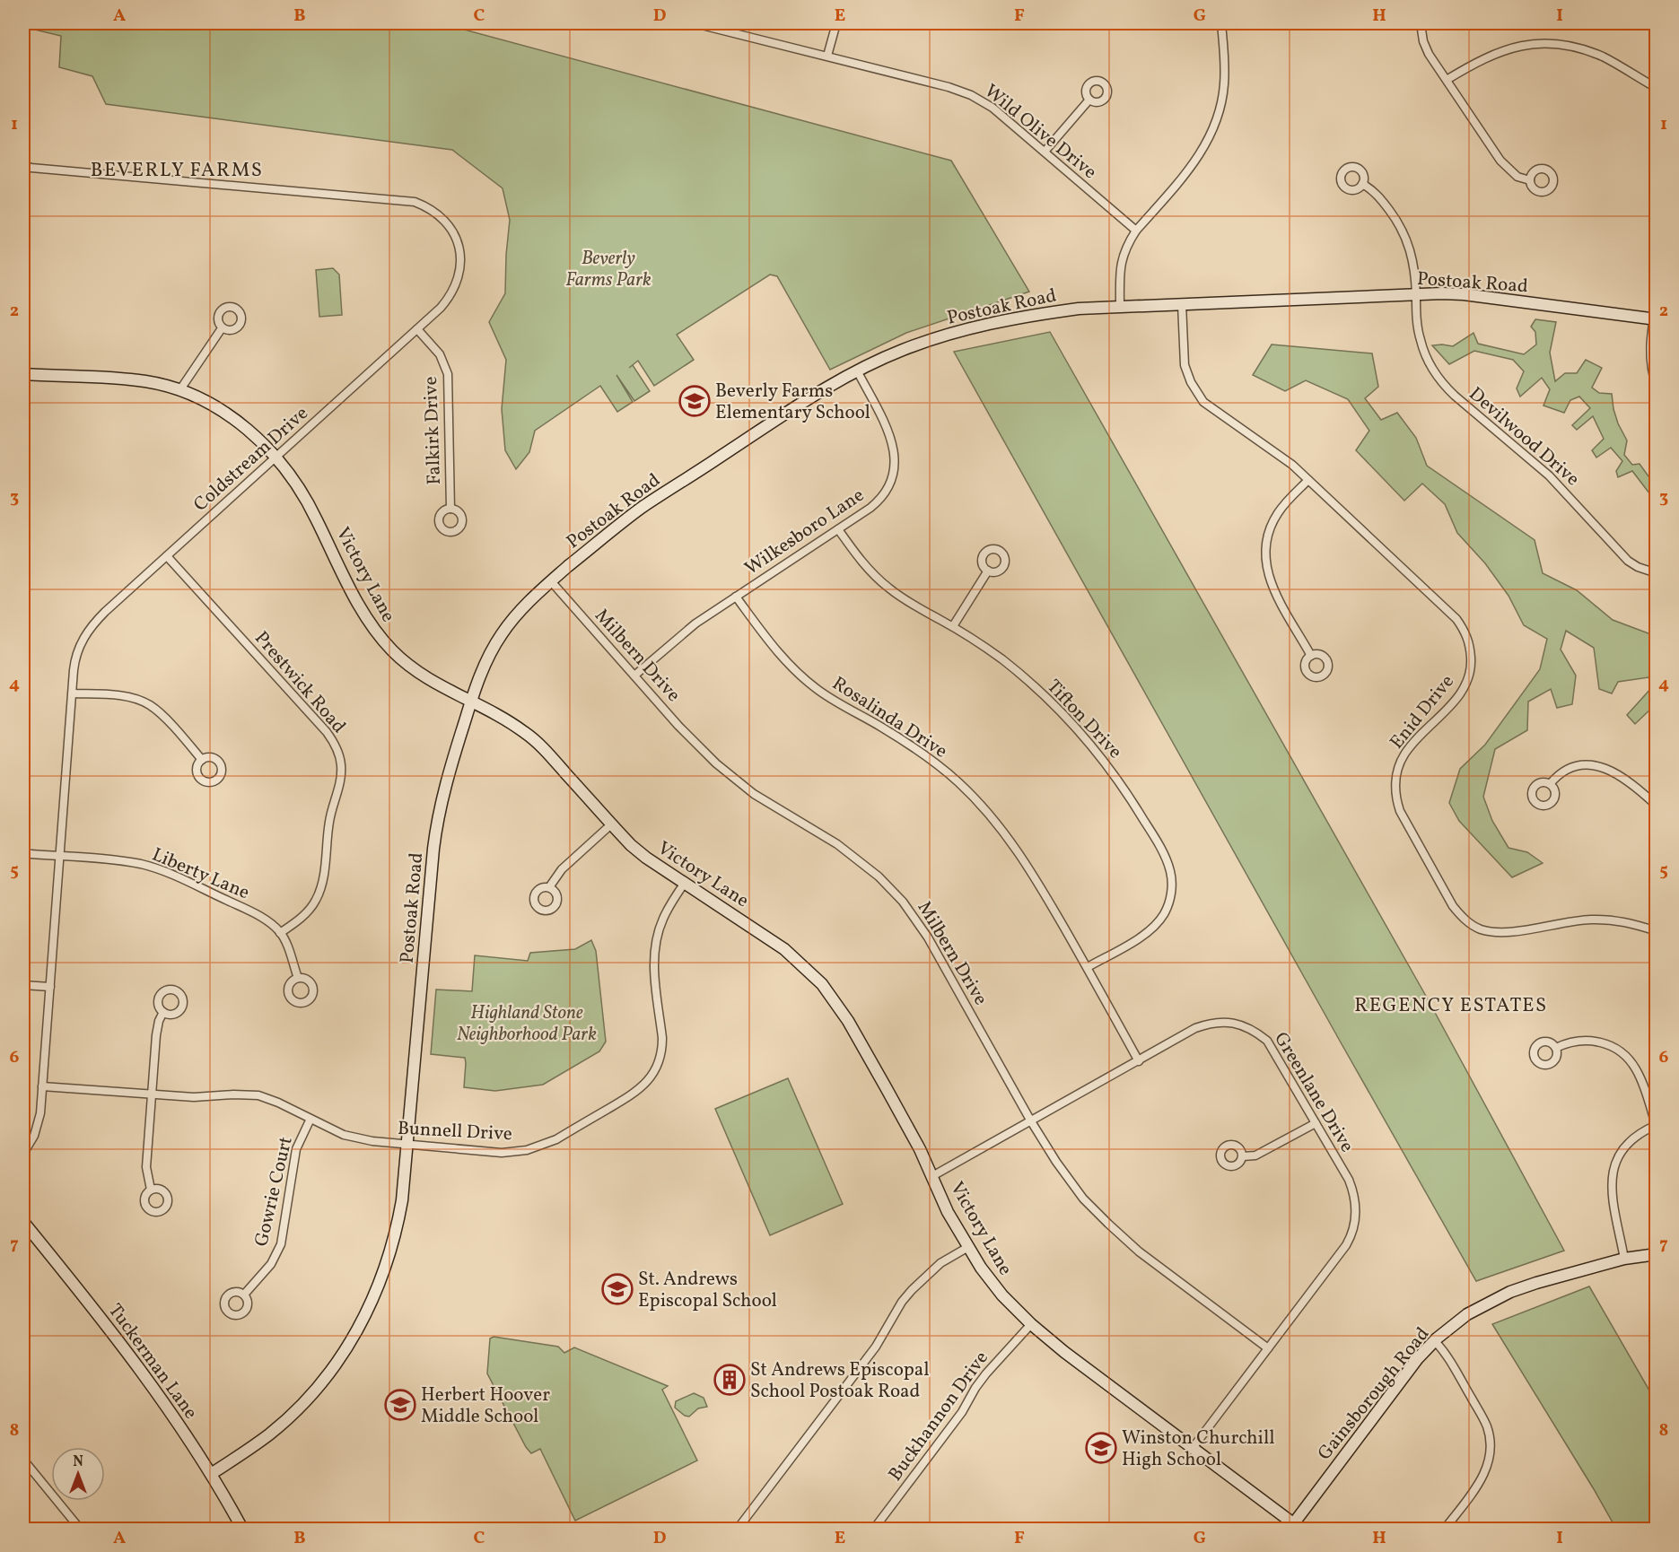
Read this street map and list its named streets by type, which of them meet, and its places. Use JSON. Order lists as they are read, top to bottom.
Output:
{
  "streets": {
    "street": [
      "Wild Olive Drive",
      "Postoak Road",
      "Falkirk Drive",
      "Devilwood Drive",
      "Coldstream Drive",
      "Wilkesboro Lane",
      "Victory Lane",
      "Milbern Drive",
      "Prestwick Road",
      "Enid Drive",
      "Rosalinda Drive",
      "Tifton Drive",
      "Liberty Lane",
      "Greenlane Drive",
      "Bunnell Drive",
      "Gowrie Court",
      "Tuckerman Lane",
      "Gainsborough Road",
      "Buckhannon Drive"
    ]
  },
  "crossings": [
    ["Postoak Road", "Devilwood Drive"],
    ["Postoak Road", "Wilkesboro Lane"],
    ["Postoak Road", "Victory Lane"],
    ["Postoak Road", "Milbern Drive"],
    ["Postoak Road", "Enid Drive"],
    ["Postoak Road", "Bunnell Drive"],
    ["Postoak Road", "Tuckerman Lane"],
    ["Falkirk Drive", "Coldstream Drive"],
    ["Coldstream Drive", "Victory Lane"],
    ["Coldstream Drive", "Prestwick Road"],
    ["Coldstream Drive", "Liberty Lane"],
    ["Coldstream Drive", "Bunnell Drive"],
    ["Wilkesboro Lane", "Milbern Drive"],
    ["Wilkesboro Lane", "Rosalinda Drive"],
    ["Wilkesboro Lane", "Tifton Drive"],
    ["Victory Lane", "Greenlane Drive"],
    ["Victory Lane", "Bunnell Drive"],
    ["Victory Lane", "Gainsborough Road"],
    ["Victory Lane", "Buckhannon Drive"],
    ["Milbern Drive", "Greenlane Drive"],
    ["Prestwick Road", "Liberty Lane"],
    ["Rosalinda Drive", "Tifton Drive"],
    ["Rosalinda Drive", "Greenlane Drive"],
    ["Bunnell Drive", "Gowrie Court"]
  ],
  "districts": ["BEVERLY FARMS", "REGENCY ESTATES"],
  "parks": ["Beverly Farms Park", "Highland Stone Neighborhood Park"],
  "places": {
    "school or university": [
      "Beverly Farms Elementary School",
      "St. Andrews Episcopal School",
      "Herbert Hoover Middle School",
      "Winston Churchill High School"
    ],
    "building": ["St Andrews Episcopal School Postoak Road"]
  },
  "north": "top",
  "grid": {
    "columns": [
      "A",
      "B",
      "C",
      "D",
      "E",
      "F",
      "G",
      "H",
      "I"
    ],
    "rows": [
      "1",
      "2",
      "3",
      "4",
      "5",
      "6",
      "7",
      "8"
    ]
  }
}
